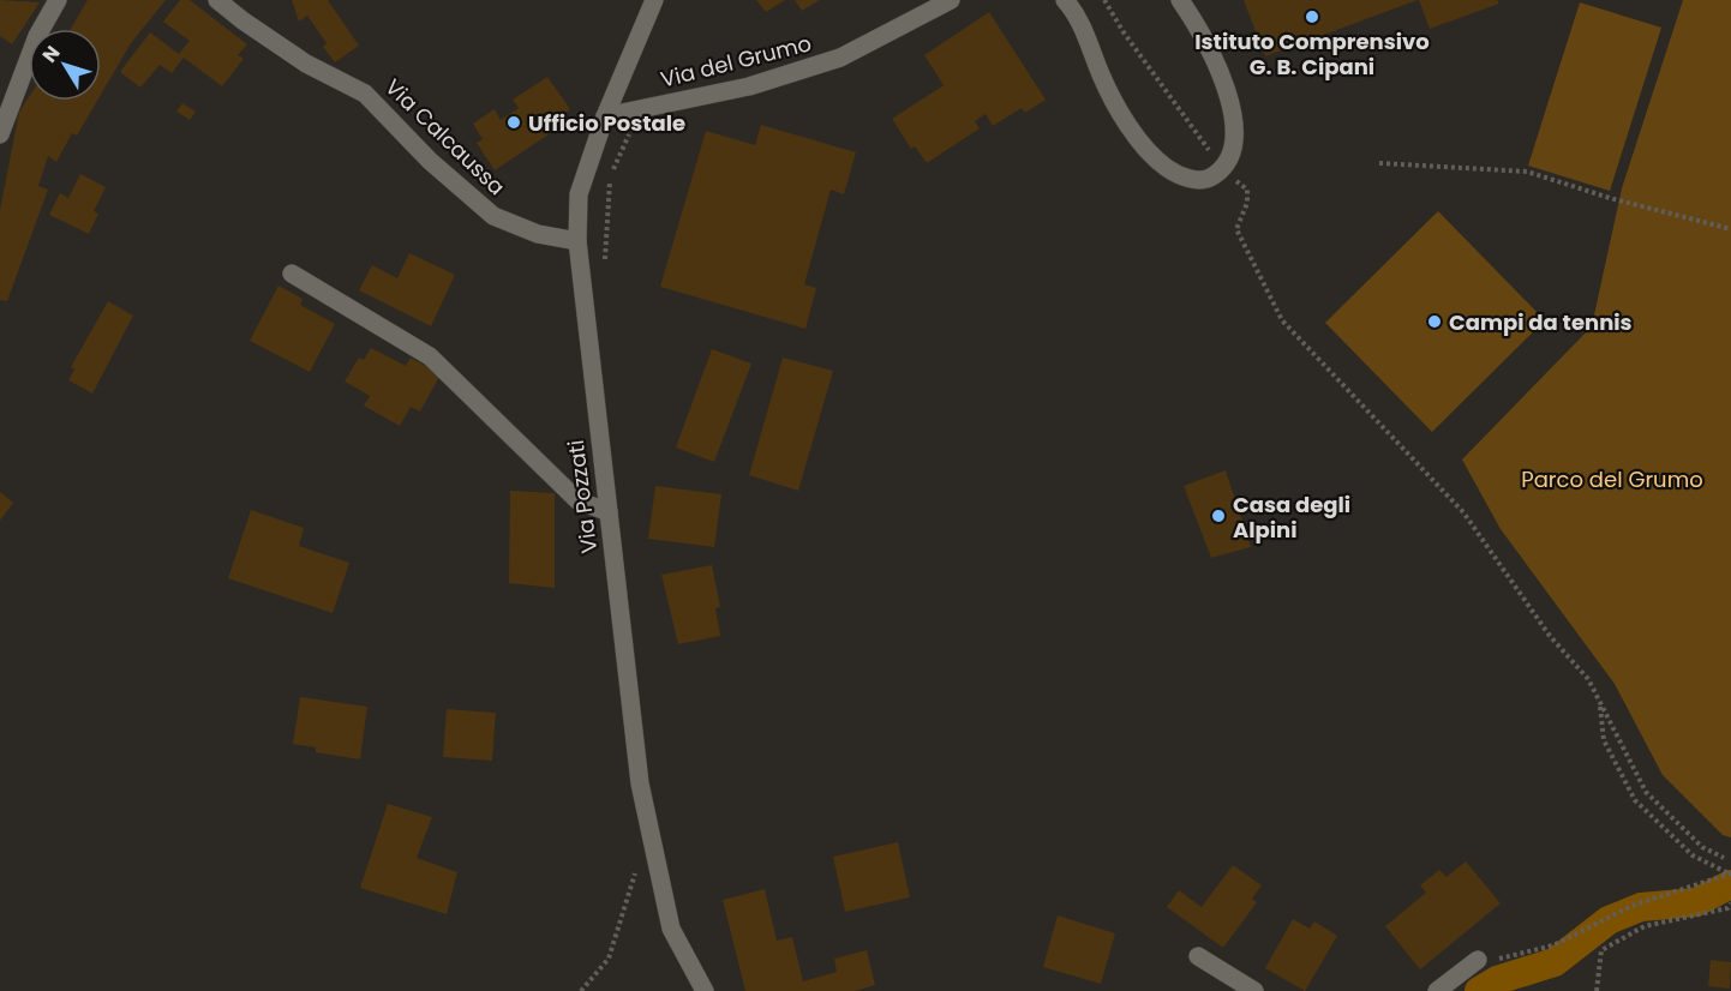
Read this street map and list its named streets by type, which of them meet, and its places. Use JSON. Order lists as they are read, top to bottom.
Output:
{
  "streets": {
    "street": ["Via del Grumo", "Via Calcaussa", "Via Pozzati"]
  },
  "crossings": [
    ["Via del Grumo", "Via Pozzati"],
    ["Via Calcaussa", "Via Pozzati"]
  ],
  "parks": ["Parco del Grumo"],
  "places": [
    "Istituto Comprensivo G. B. Cipani",
    "Ufficio Postale",
    "Campi da tennis",
    "Casa degli Alpini"
  ],
  "north": "top left"
}
